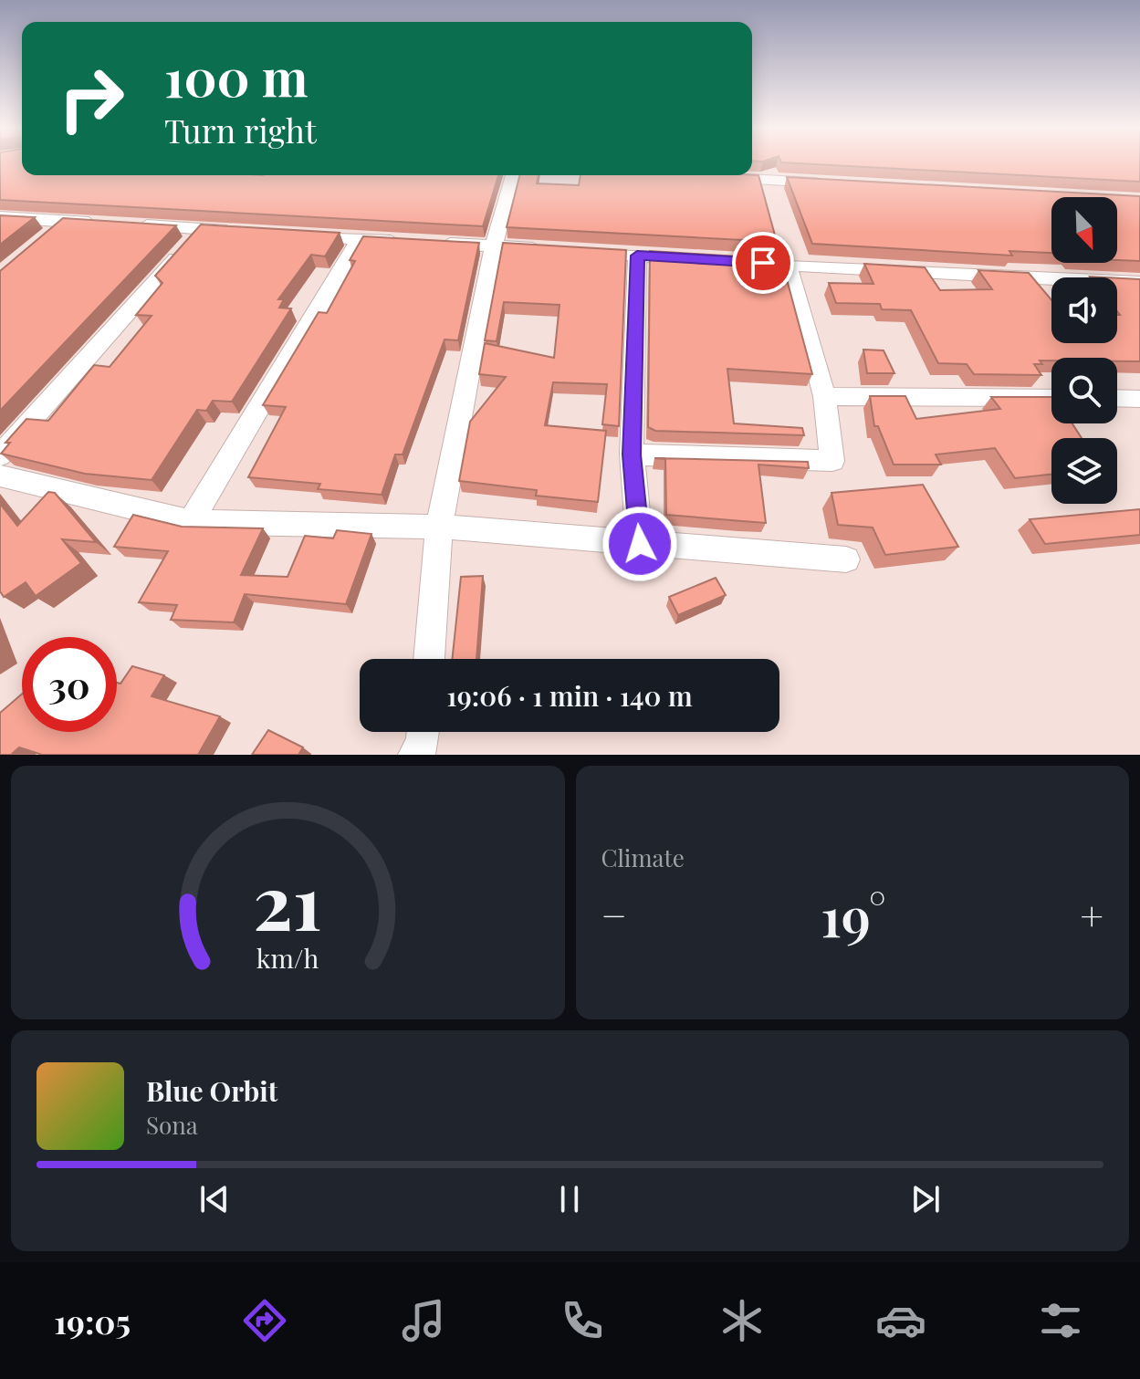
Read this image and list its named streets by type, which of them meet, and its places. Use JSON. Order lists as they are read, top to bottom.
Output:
{
  "north": "bottom right",
  "page": {
    "turn": ["100 m", "Turn right"],
    "limit": "30",
    "trip": "19:06 · 1 min · 140 m",
    "tile": "Climate",
    "heat": ["−", "19°", "+"],
    "song": ["Blue Orbit", "Sona"],
    "tabs": "19:05",
    "gauge": ["21", "km/h"]
  }
}
